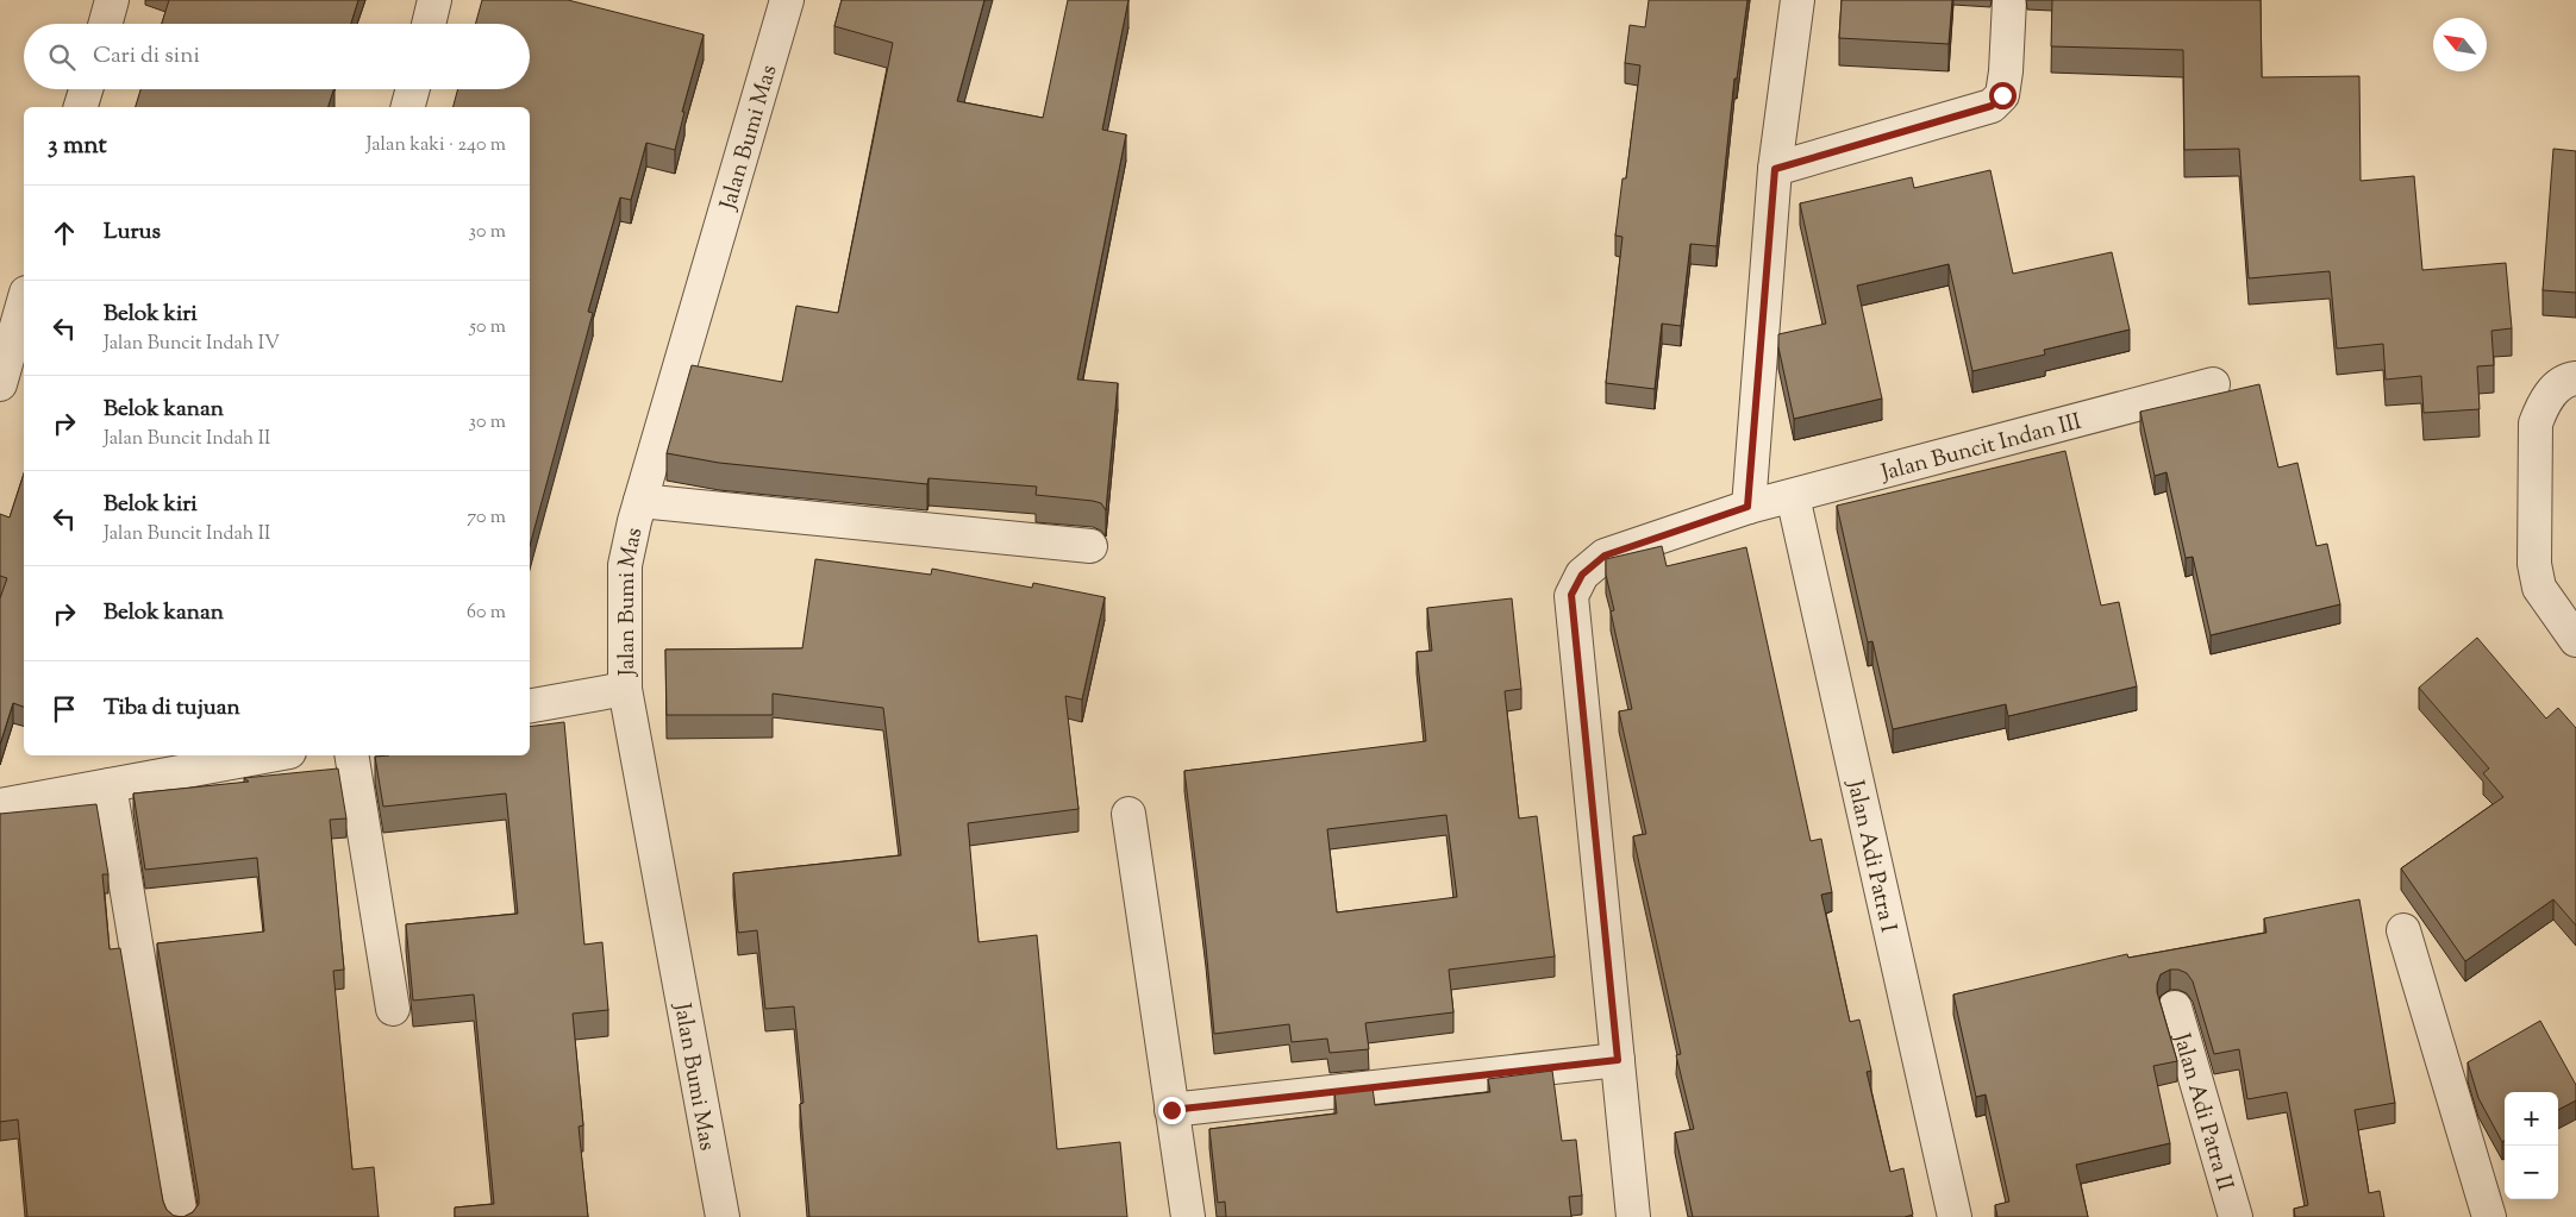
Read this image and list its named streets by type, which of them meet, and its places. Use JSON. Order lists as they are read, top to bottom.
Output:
{
  "streets": {
    "street": [
      "Jalan Bumi Mas",
      "Jalan Buncit Indan III",
      "Jalan Adi Patra I",
      "Jalan Adi Patra II"
    ]
  },
  "crossings": [
    ["Jalan Buncit Indan III", "Jalan Adi Patra I"]
  ],
  "north": "top left",
  "page": {
    "search": "Cari di sini",
    "heading": ["3 mnt", "Jalan kaki · 240 m"],
    "list": [
      ["Lurus", "30 m"],
      ["Belok kiri", "Jalan Buncit Indah IV", "50 m"],
      ["Belok kanan", "Jalan Buncit Indah II", "30 m"],
      ["Belok kiri", "Jalan Buncit Indah II", "70 m"],
      ["Belok kanan", "60 m"],
      "Tiba di tujuan"
    ],
    "map_buttons": ["+", "−"]
  }
}
